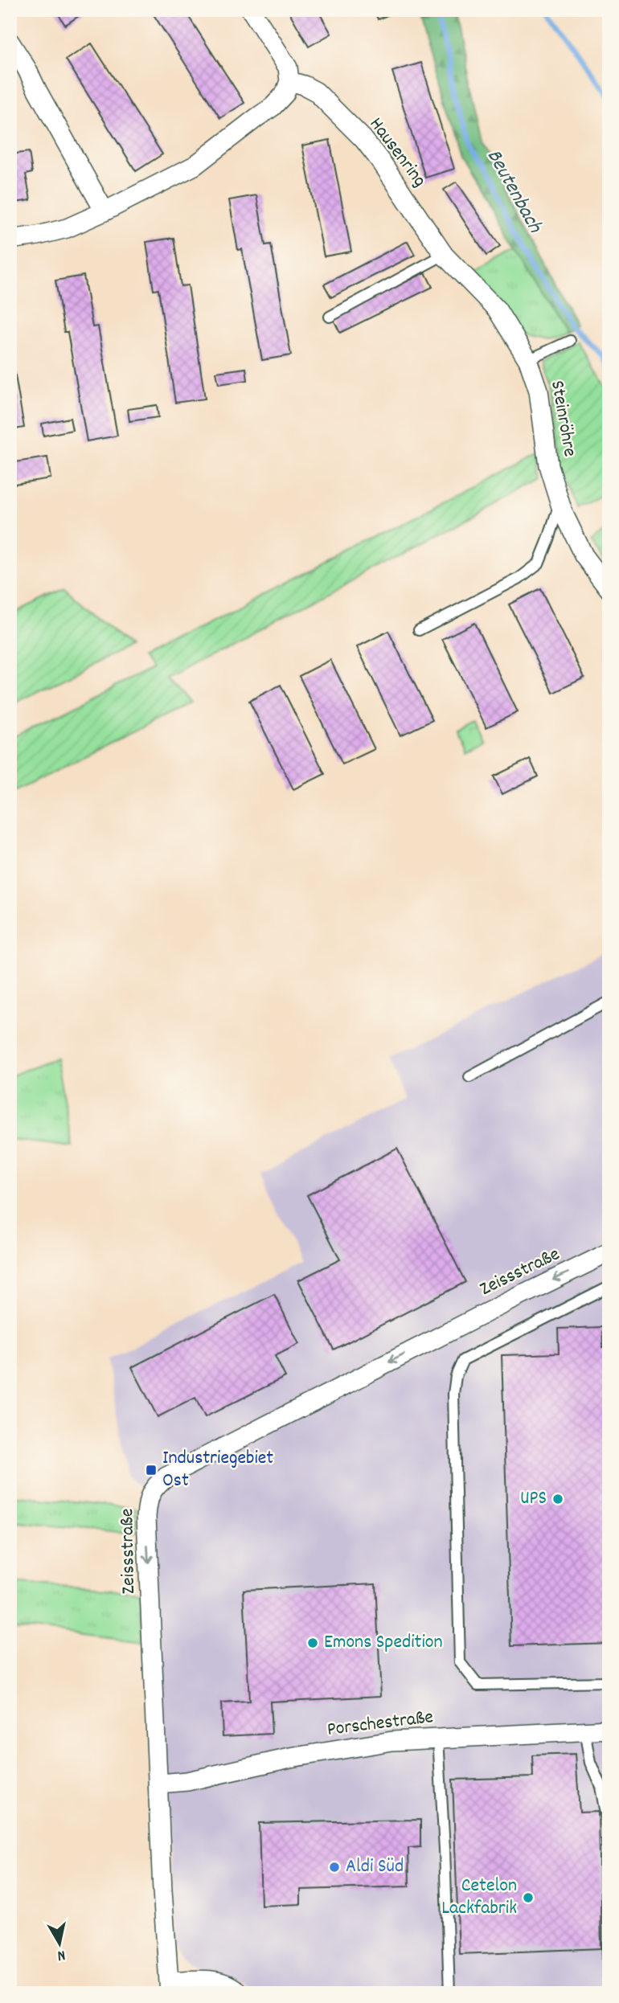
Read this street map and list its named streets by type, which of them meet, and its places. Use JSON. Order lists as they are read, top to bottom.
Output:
{
  "streets": {
    "street": [
      "Hausenring",
      "Steinröhre",
      "Zeissstraße",
      "Porschestraße"
    ]
  },
  "crossings": [
    ["Hausenring", "Steinröhre"],
    ["Zeissstraße", "Porschestraße"]
  ],
  "one_way": ["Zeissstraße"],
  "water": ["Beutenbach"],
  "places": {
    "transit": ["Industriegebiet Ost"],
    "other": [
      "UPS",
      "Emons Spedition",
      "Aldi Süd",
      "Cetelon Lackfabrik"
    ]
  },
  "north": "bottom"
}
